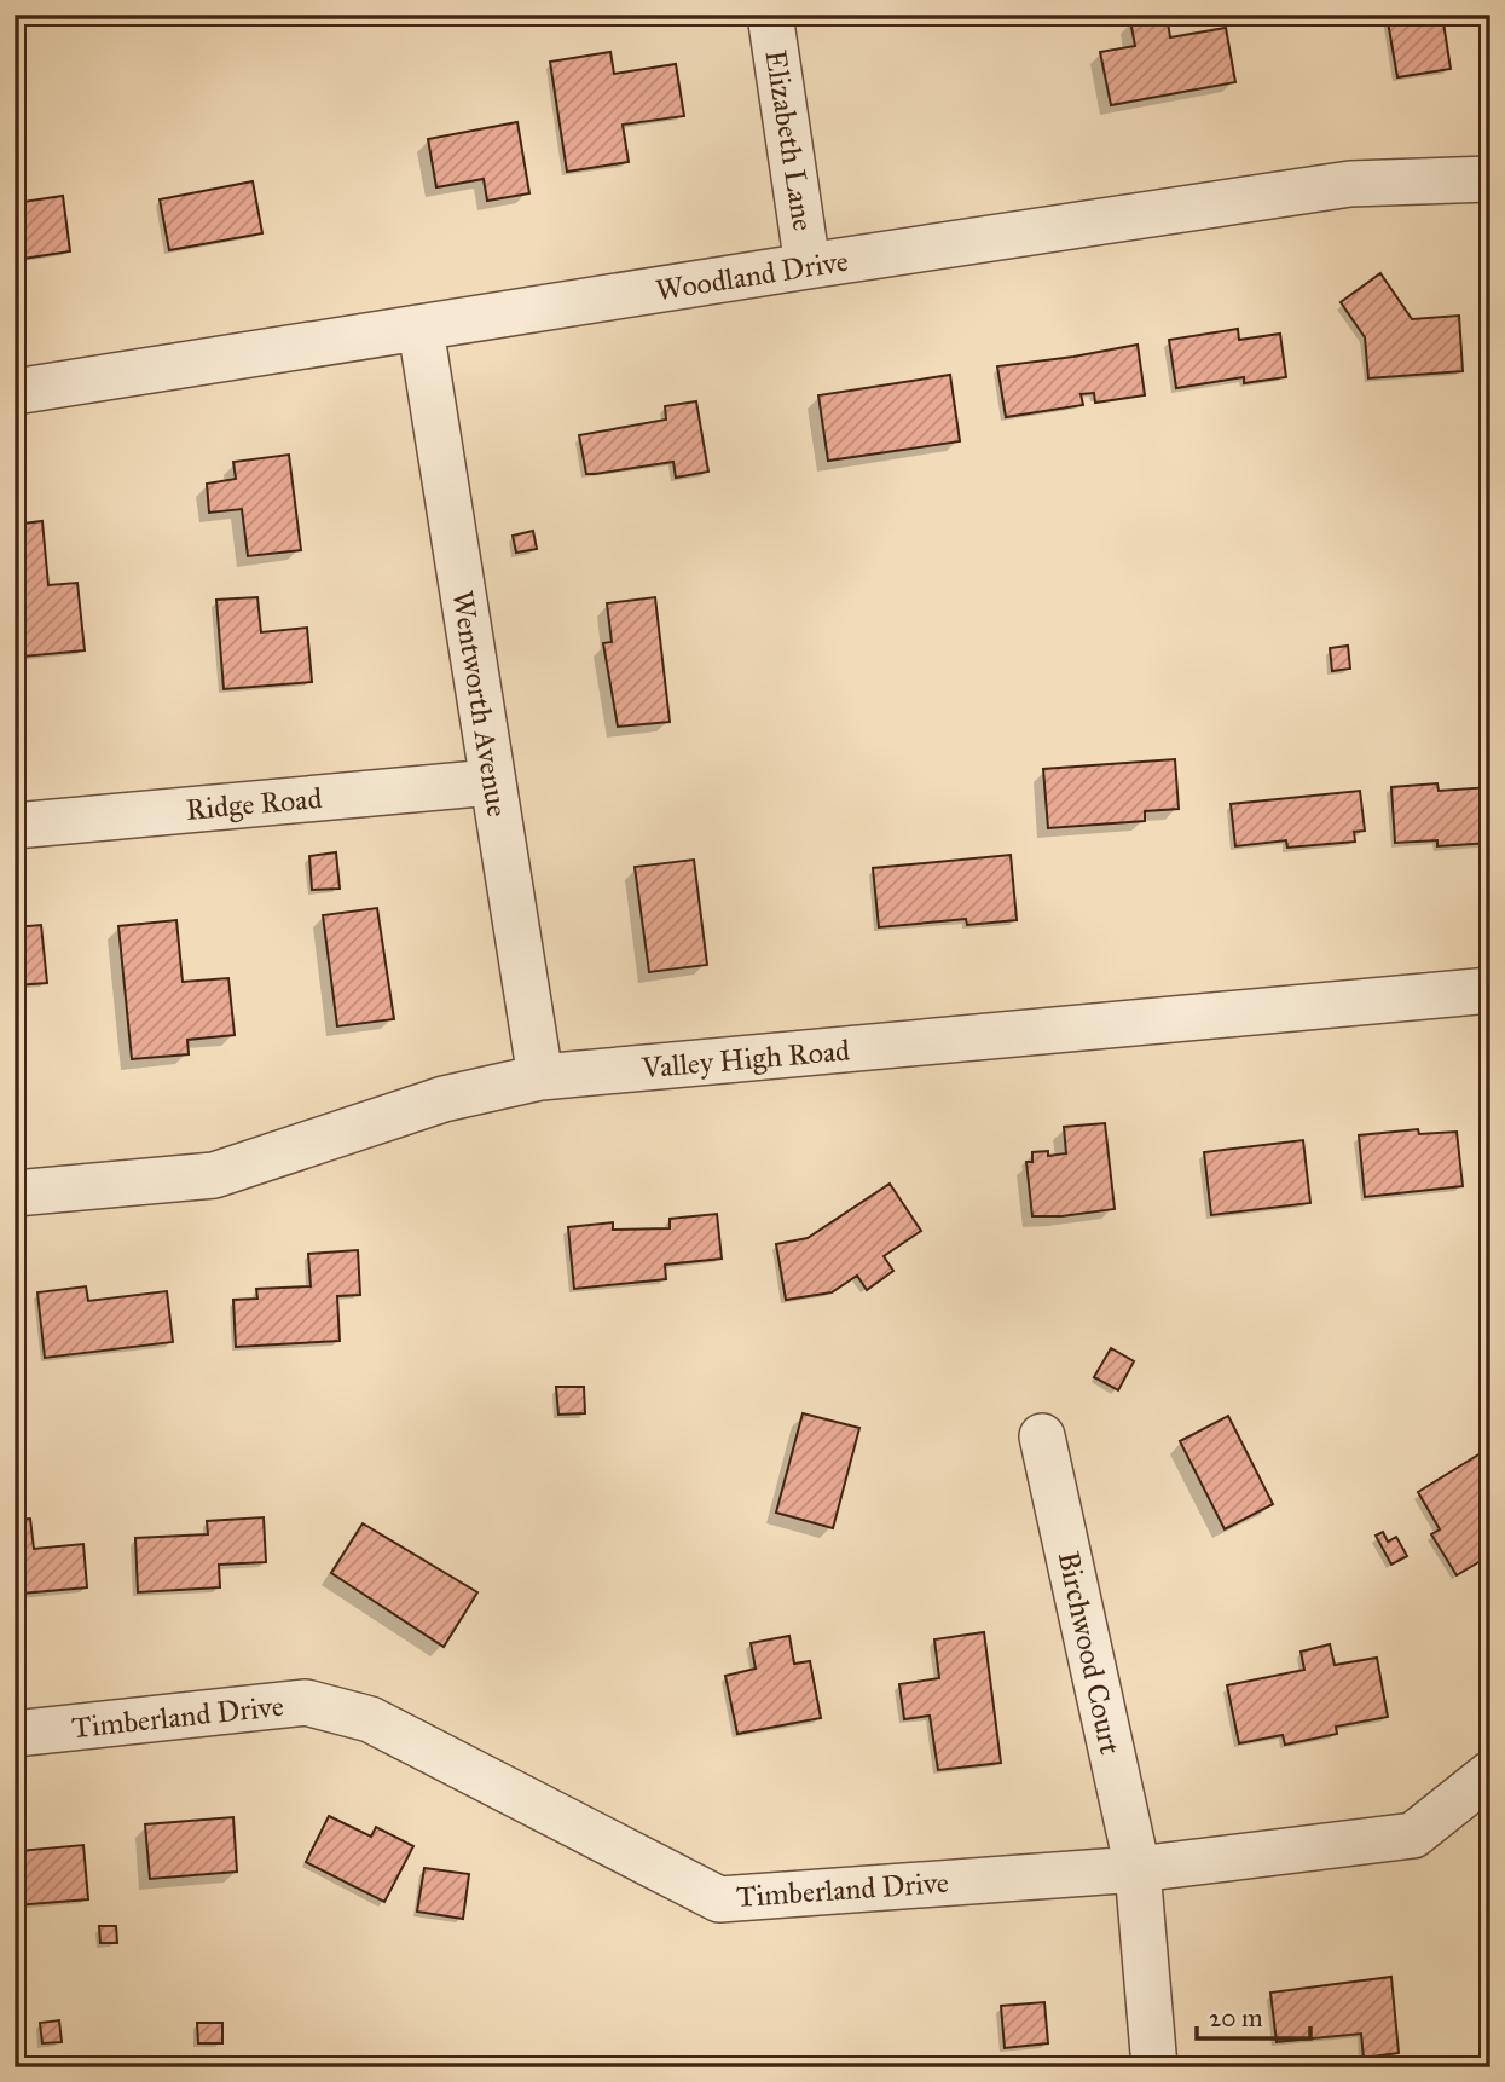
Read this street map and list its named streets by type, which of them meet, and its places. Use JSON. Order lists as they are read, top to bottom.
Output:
{
  "streets": {
    "street": [
      "Elizabeth Lane",
      "Woodland Drive",
      "Wentworth Avenue",
      "Ridge Road",
      "Valley High Road",
      "Birchwood Court",
      "Timberland Drive"
    ]
  },
  "crossings": [
    ["Elizabeth Lane", "Woodland Drive"],
    ["Woodland Drive", "Wentworth Avenue"],
    ["Wentworth Avenue", "Ridge Road"],
    ["Wentworth Avenue", "Valley High Road"],
    ["Birchwood Court", "Timberland Drive"]
  ],
  "scale_bar": "20 m"
}
